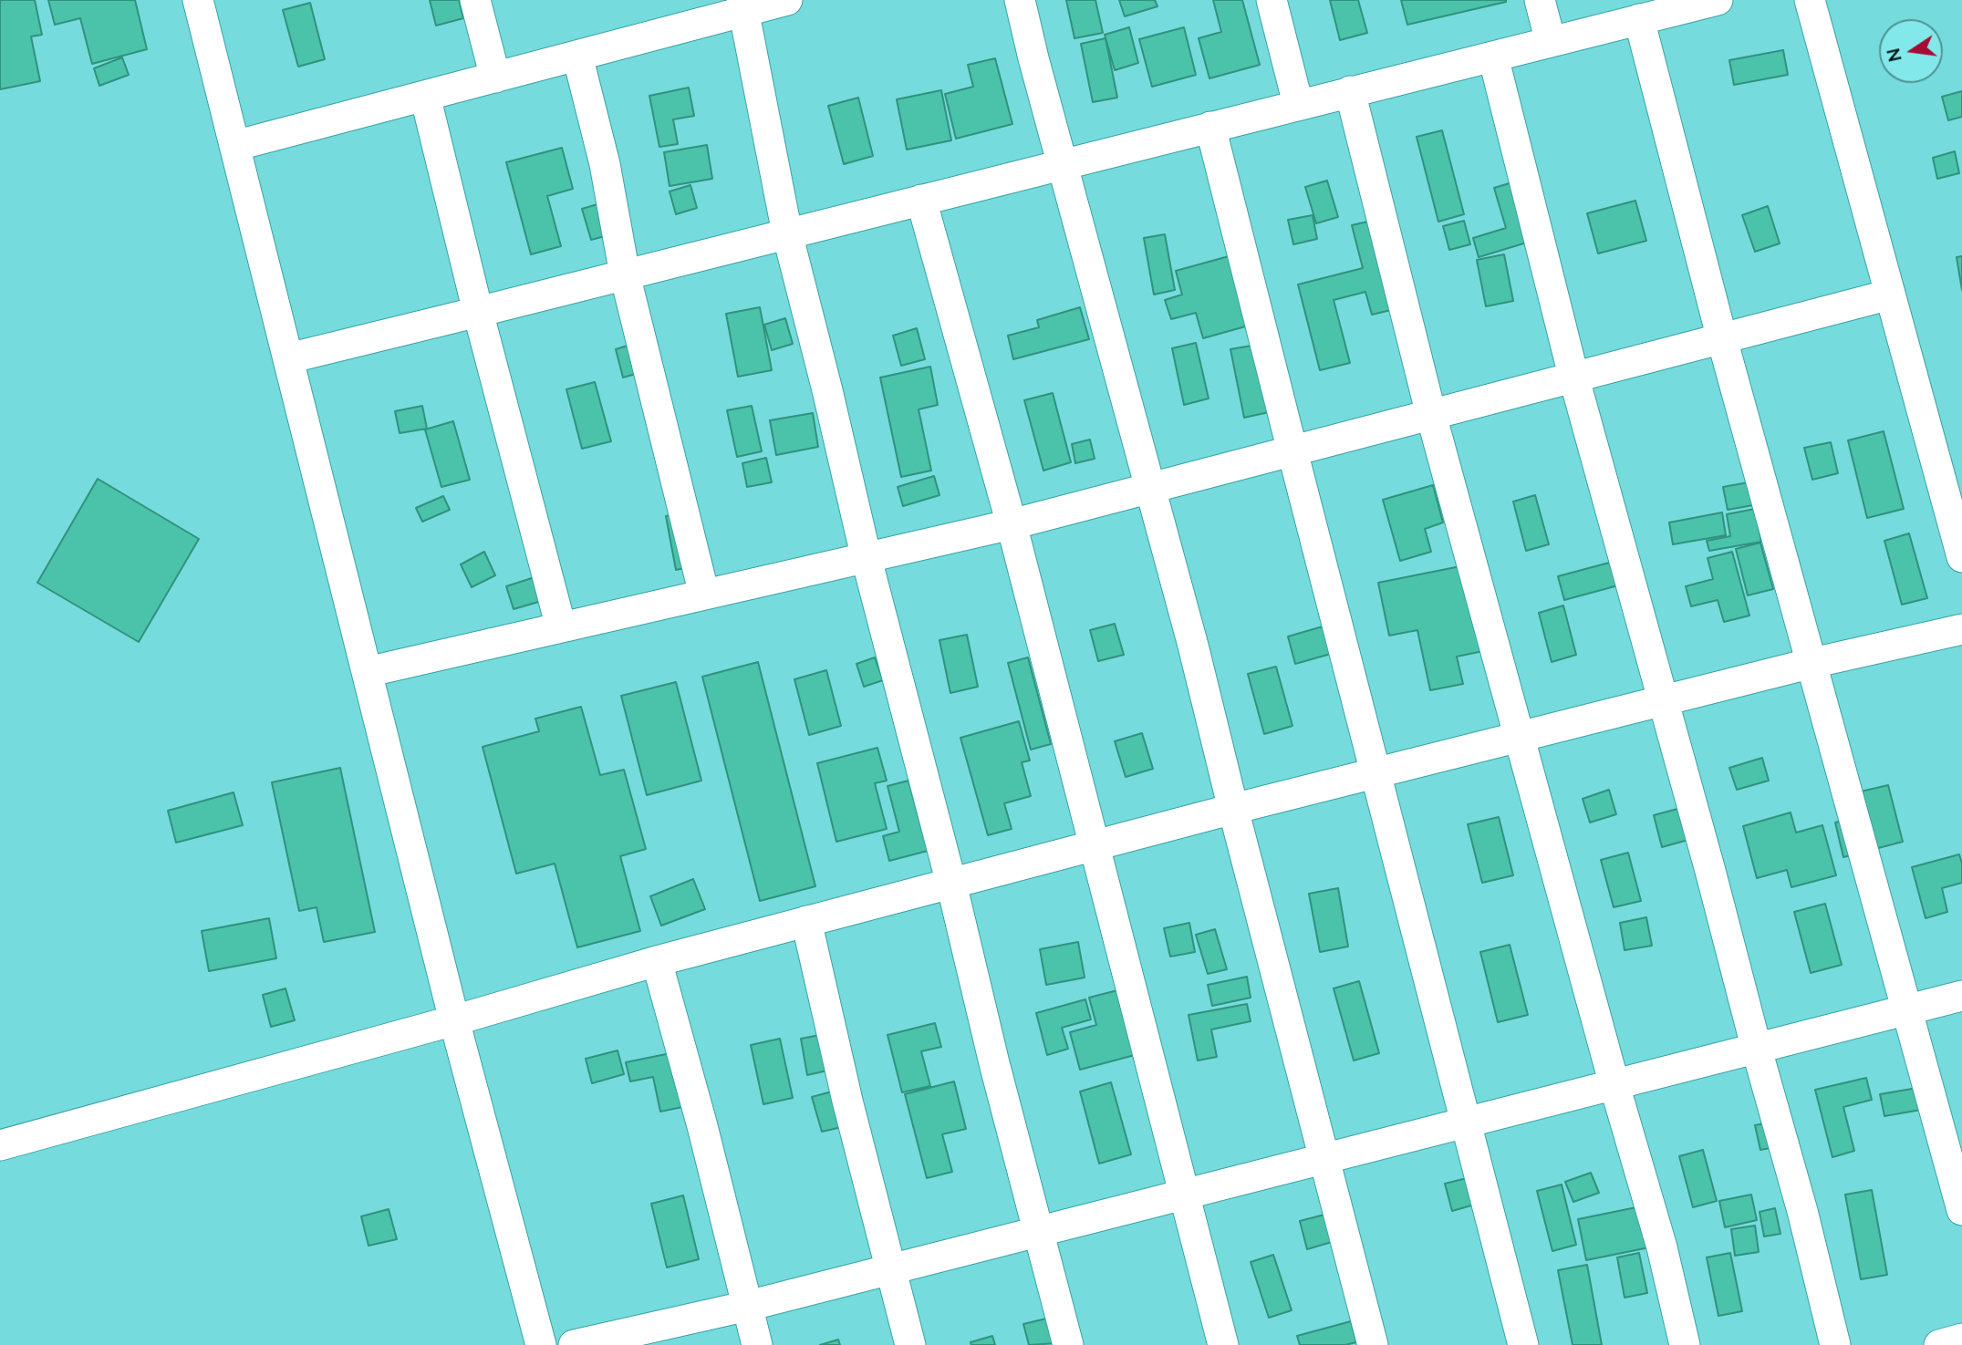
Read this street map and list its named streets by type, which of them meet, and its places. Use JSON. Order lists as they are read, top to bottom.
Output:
{
  "north": "left"
}
